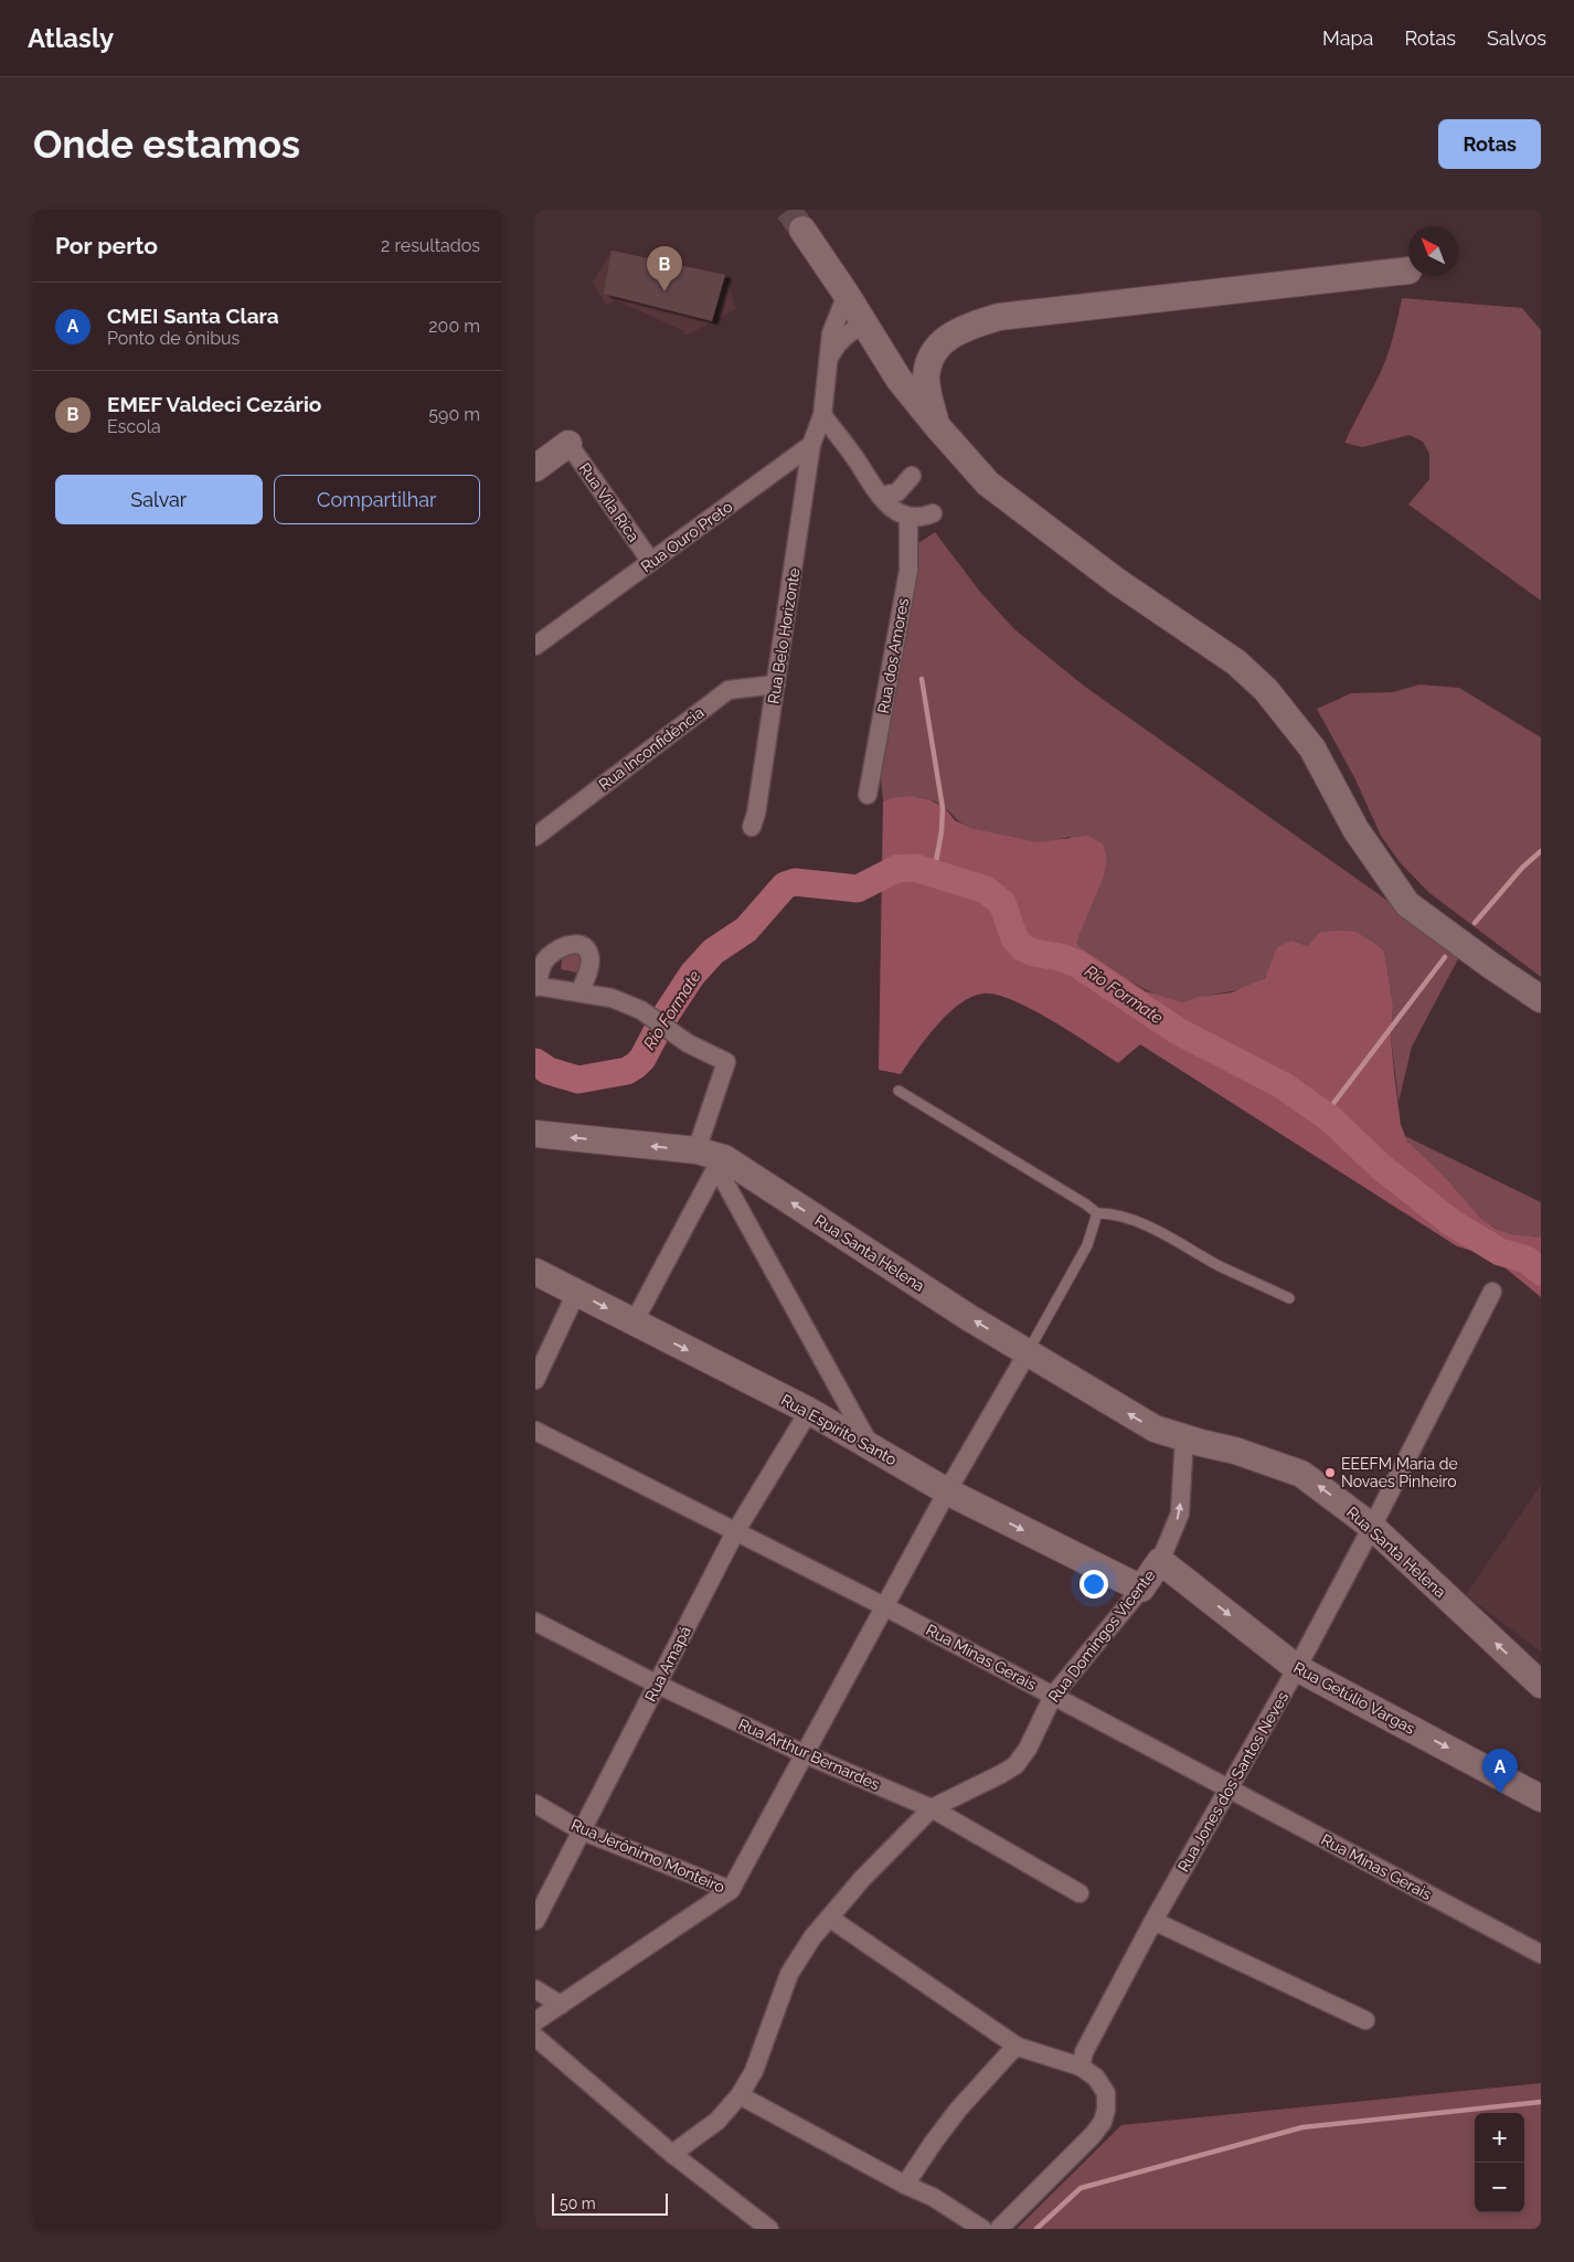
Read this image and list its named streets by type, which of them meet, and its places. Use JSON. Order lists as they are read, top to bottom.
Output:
{
  "streets": {
    "street": [
      "Rua Vila Rica",
      "Rua Ouro Preto",
      "Rua Belo Horizonte",
      "Rua dos Amores",
      "Rua Inconfidência",
      "Rua Santa Helena",
      "Rua Espírito Santo",
      "Rua Domingos Vicente",
      "Rua Minas Gerais",
      "Rua Amapá",
      "Rua Getúlio Vargas",
      "Rua Arthur Bernardes",
      "Rua Jones dos Santos Neves",
      "Rua Jerônimo Monteiro"
    ]
  },
  "crossings": [
    ["Rua Vila Rica", "Rua Ouro Preto"],
    ["Rua Ouro Preto", "Rua Belo Horizonte"],
    ["Rua Belo Horizonte", "Rua Inconfidência"],
    ["Rua Santa Helena", "Rua Domingos Vicente"],
    ["Rua Santa Helena", "Rua Jones dos Santos Neves"],
    ["Rua Espírito Santo", "Rua Domingos Vicente"],
    ["Rua Espírito Santo", "Rua Amapá"],
    ["Rua Domingos Vicente", "Rua Minas Gerais"],
    ["Rua Domingos Vicente", "Rua Getúlio Vargas"],
    ["Rua Domingos Vicente", "Rua Arthur Bernardes"],
    ["Rua Minas Gerais", "Rua Amapá"],
    ["Rua Minas Gerais", "Rua Jones dos Santos Neves"],
    ["Rua Amapá", "Rua Arthur Bernardes"],
    ["Rua Amapá", "Rua Jerônimo Monteiro"],
    ["Rua Getúlio Vargas", "Rua Jones dos Santos Neves"]
  ],
  "one_way": ["Rua Santa Helena", "Rua Espírito Santo", "Rua Getúlio Vargas"],
  "water": ["Rio Formate"],
  "places": ["EEEFM Maria de Novaes Pinheiro"],
  "scale_bar": "50 m",
  "north": "top left",
  "page": {
    "header": "Atlasly",
    "nav": ["Mapa", "Rotas", "Salvos"],
    "buttons": [
      "Rotas",
      ["Salvar", "Compartilhar"]
    ],
    "title": "Onde estamos",
    "heading": ["Por perto", "2 resultados"],
    "pins": ["B", "A"],
    "list": [
      {
        "mark": "A",
        "name": "CMEI Santa Clara",
        "note": "Ponto de ônibus",
        "value": "200 m"
      },
      {
        "mark": "B",
        "name": "EMEF Valdeci Cezário",
        "note": "Escola",
        "value": "590 m"
      }
    ],
    "map_buttons": ["+", "−"],
    "scale": "50 m"
  }
}
